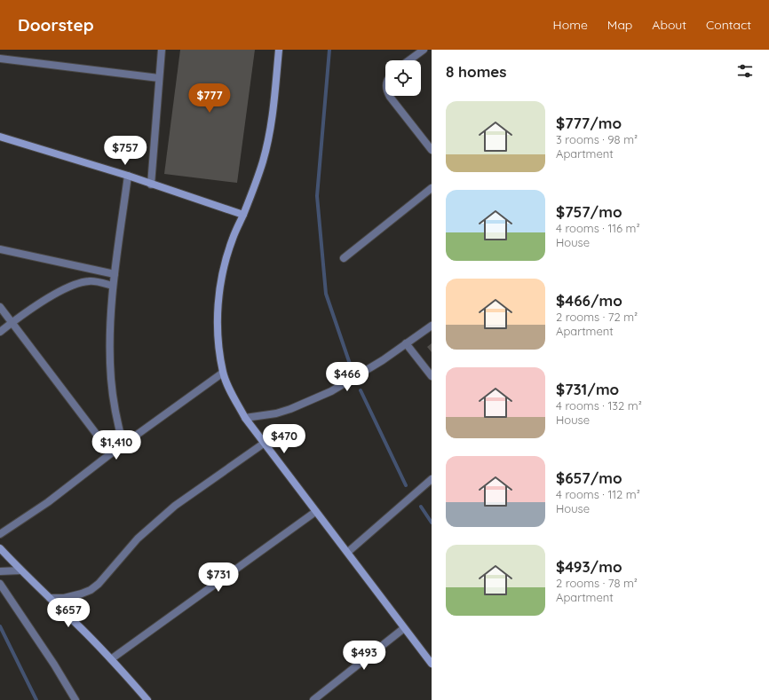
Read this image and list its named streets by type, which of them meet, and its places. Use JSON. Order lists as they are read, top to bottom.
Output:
{
  "page": {
    "header": "Doorstep",
    "nav": [
      "Home",
      "Map",
      "About",
      "Contact"
    ],
    "heading": "8 homes",
    "price": [
      "$777",
      "$757",
      "$466",
      "$470",
      "$1,410",
      "$731",
      "$657",
      "$493"
    ],
    "list": [
      {
        "name": "$777/mo",
        "note": "3 rooms · 98 m² · Apartment"
      },
      {
        "name": "$757/mo",
        "note": "4 rooms · 116 m² · House"
      },
      {
        "name": "$466/mo",
        "note": "2 rooms · 72 m² · Apartment"
      },
      {
        "name": "$731/mo",
        "note": "4 rooms · 132 m² · House"
      },
      {
        "name": "$657/mo",
        "note": "4 rooms · 112 m² · House"
      },
      {
        "name": "$493/mo",
        "note": "2 rooms · 78 m² · Apartment"
      }
    ]
  }
}
